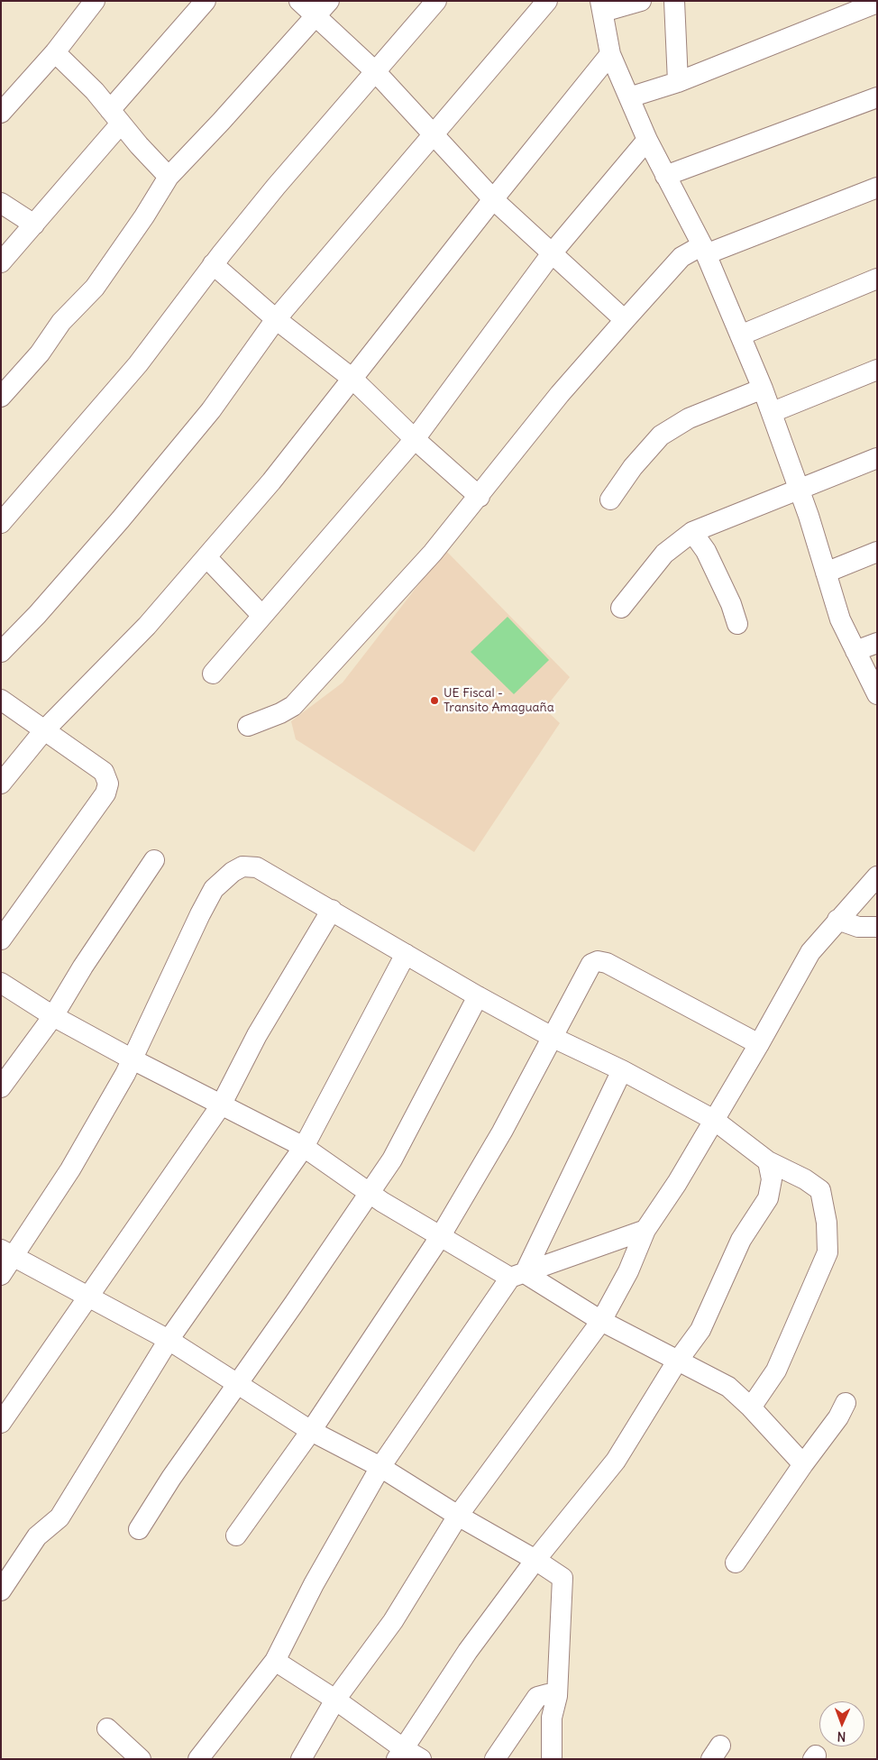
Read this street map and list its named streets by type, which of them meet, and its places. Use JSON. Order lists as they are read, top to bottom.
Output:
{
  "places": ["UE Fiscal - Transito Amaguaña"],
  "north": "bottom"
}
